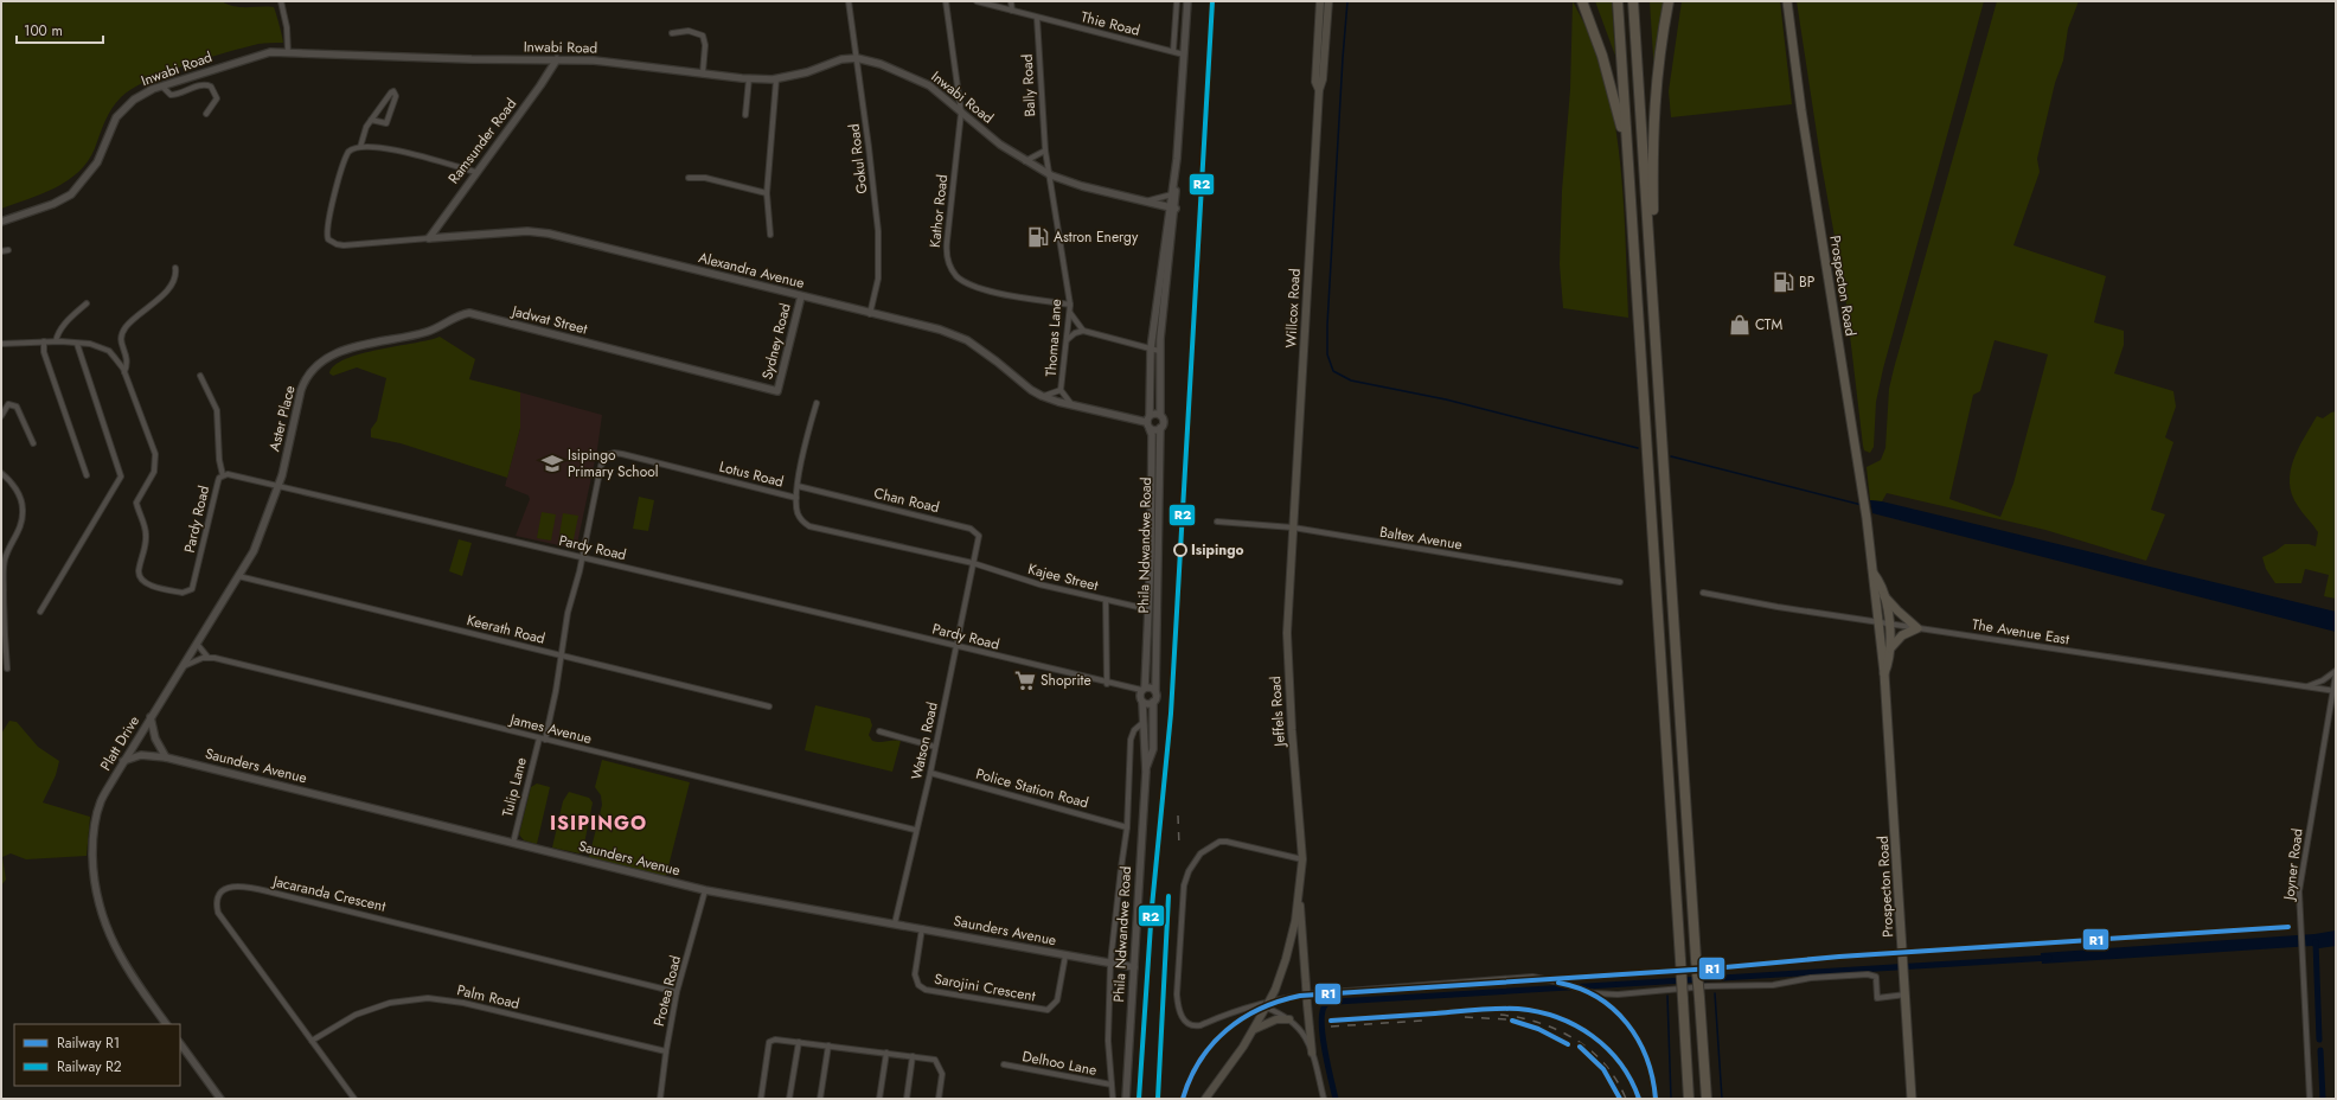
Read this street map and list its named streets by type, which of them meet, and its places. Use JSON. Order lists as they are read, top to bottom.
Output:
{
  "streets": {
    "main road": ["Prospecton Road", "Willcox Road", "Jeffels Road"],
    "street": [
      "Thie Road",
      "Inwabi Road",
      "Bally Road",
      "Ramsunder Road",
      "Gokul Road",
      "Kathor Road",
      "Alexandra Avenue",
      "Jadwat Street",
      "Thomas Lane",
      "Sydney Road",
      "Aster Place",
      "Lotus Road",
      "Chan Road",
      "Pardy Road",
      "Baltex Avenue",
      "Phila Ndwandwe Road",
      "Kajee Street",
      "Keerath Road",
      "The Avenue East",
      "James Avenue",
      "Watson Road",
      "Platt Drive",
      "Saunders Avenue",
      "Tulip Lane",
      "Police Station Road",
      "Joyner Road",
      "Jacaranda Crescent",
      "Sarojini Crescent",
      "Protea Road",
      "Palm Road",
      "Delhoo Lane"
    ]
  },
  "crossings": [
    ["Thie Road", "Bally Road"],
    ["Inwabi Road", "Bally Road"],
    ["Inwabi Road", "Ramsunder Road"],
    ["Inwabi Road", "Gokul Road"],
    ["Inwabi Road", "Kathor Road"],
    ["Inwabi Road", "Thomas Lane"],
    ["Bally Road", "Thomas Lane"],
    ["Ramsunder Road", "Alexandra Avenue"],
    ["Gokul Road", "Alexandra Avenue"],
    ["Kathor Road", "Thomas Lane"],
    ["Alexandra Avenue", "Thomas Lane"],
    ["Alexandra Avenue", "Sydney Road"],
    ["Alexandra Avenue", "Phila Ndwandwe Road"],
    ["Prospecton Road", "The Avenue East"],
    ["Willcox Road", "Baltex Avenue"],
    ["Willcox Road", "Jeffels Road"],
    ["Jadwat Street", "Sydney Road"],
    ["Jadwat Street", "Aster Place"],
    ["Aster Place", "Pardy Road"],
    ["Aster Place", "Platt Drive"],
    ["Lotus Road", "Chan Road"],
    ["Lotus Road", "Pardy Road"],
    ["Lotus Road", "Kajee Street"],
    ["Lotus Road", "Watson Road"],
    ["Lotus Road", "Tulip Lane"],
    ["Chan Road", "Kajee Street"],
    ["Chan Road", "Watson Road"],
    ["Pardy Road", "Phila Ndwandwe Road"],
    ["Pardy Road", "Watson Road"],
    ["Pardy Road", "Platt Drive"],
    ["Pardy Road", "Tulip Lane"],
    ["Baltex Avenue", "Jeffels Road"],
    ["Phila Ndwandwe Road", "Kajee Street"],
    ["Phila Ndwandwe Road", "Saunders Avenue"],
    ["Phila Ndwandwe Road", "Police Station Road"],
    ["Phila Ndwandwe Road", "Delhoo Lane"],
    ["Kajee Street", "Watson Road"],
    ["Keerath Road", "Platt Drive"],
    ["Keerath Road", "Tulip Lane"],
    ["The Avenue East", "Joyner Road"],
    ["James Avenue", "Watson Road"],
    ["James Avenue", "Tulip Lane"],
    ["Watson Road", "Saunders Avenue"],
    ["Watson Road", "Police Station Road"],
    ["Platt Drive", "Saunders Avenue"],
    ["Saunders Avenue", "Tulip Lane"],
    ["Saunders Avenue", "Sarojini Crescent"],
    ["Saunders Avenue", "Protea Road"],
    ["Jacaranda Crescent", "Protea Road"],
    ["Jacaranda Crescent", "Palm Road"],
    ["Protea Road", "Palm Road"]
  ],
  "districts": ["ISIPINGO"],
  "places": {
    "fuel station": ["Astron Energy", "BP"],
    "shop": ["CTM"],
    "school or university": ["Isipingo Primary School"],
    "other": ["Isipingo"],
    "supermarket": ["Shoprite"]
  },
  "lines": ["rail line R2", "rail line R1"],
  "legend": ["Railway R1", "Railway R2"],
  "scale_bar": "100 m"
}
